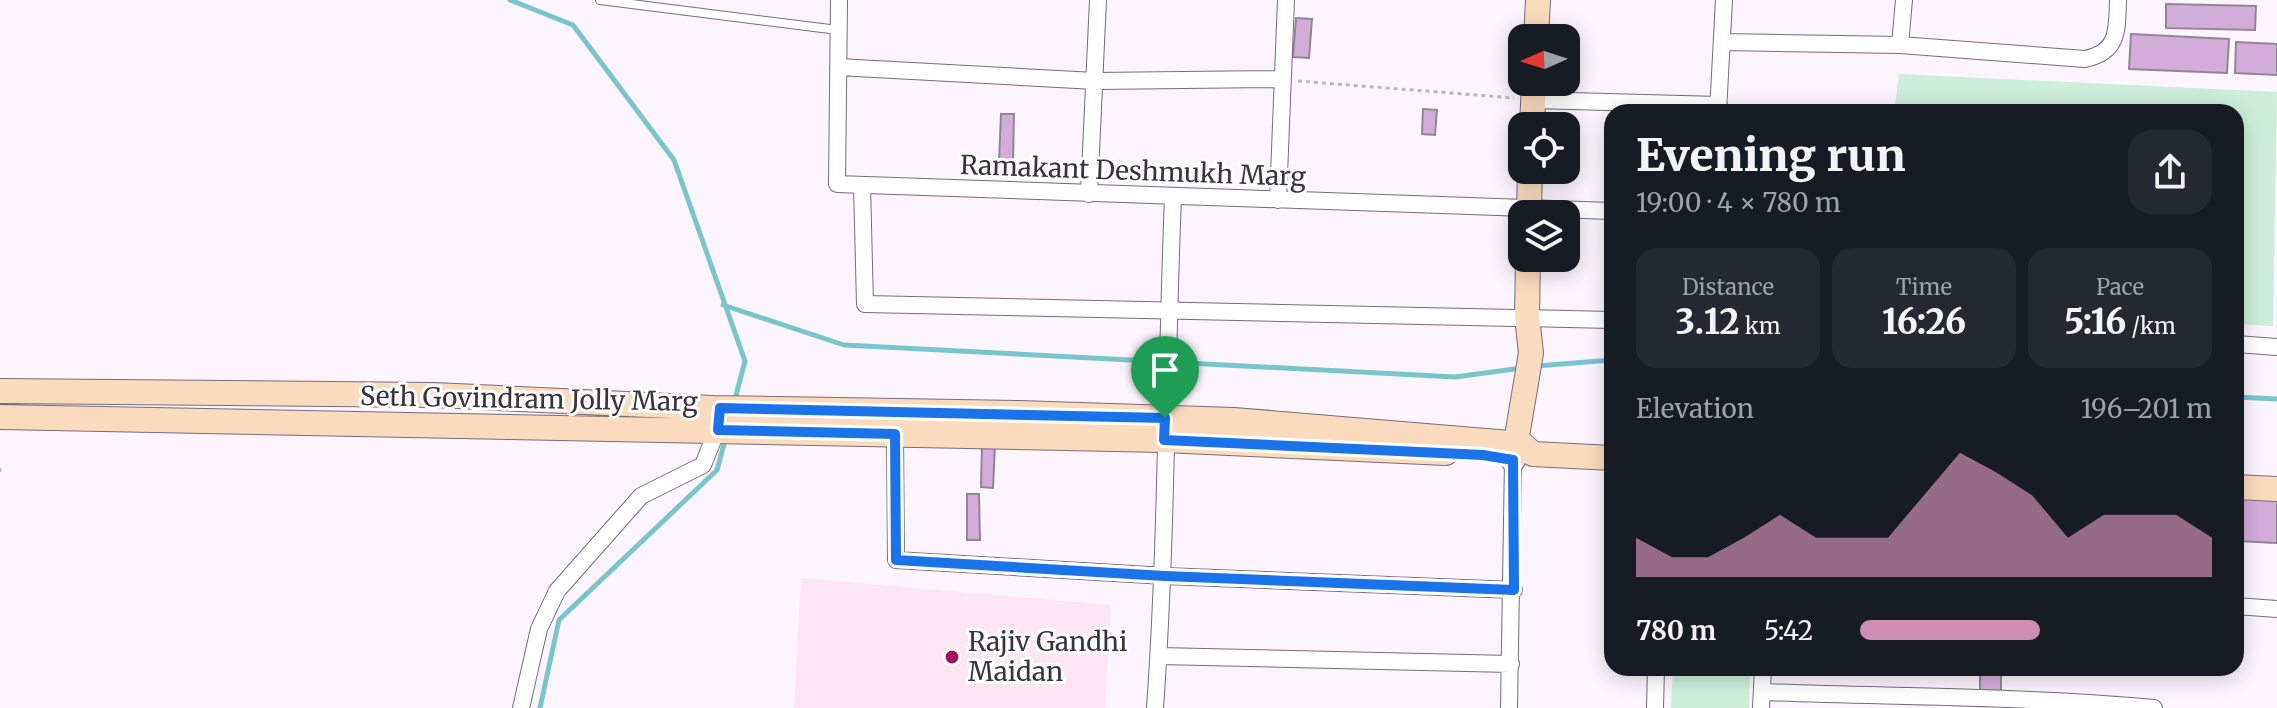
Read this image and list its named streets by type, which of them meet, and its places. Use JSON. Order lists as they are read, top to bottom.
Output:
{
  "streets": {
    "street": ["Ramakant Deshmukh Marg", "Seth Govindram Jolly Marg"]
  },
  "places": ["Rajiv Gandhi Maidan"],
  "north": "left",
  "page": {
    "heading": ["Evening run", "19:00 · 4 × 780 m"],
    "stats": [
      ["Distance", "3.12 km"],
      ["Time", "16:26"],
      ["Pace", "5:16 /km"]
    ],
    "chart": ["Elevation", "196–201 m"],
    "list": [
      {
        "name": "780 m",
        "note": "5:42"
      }
    ]
  }
}
